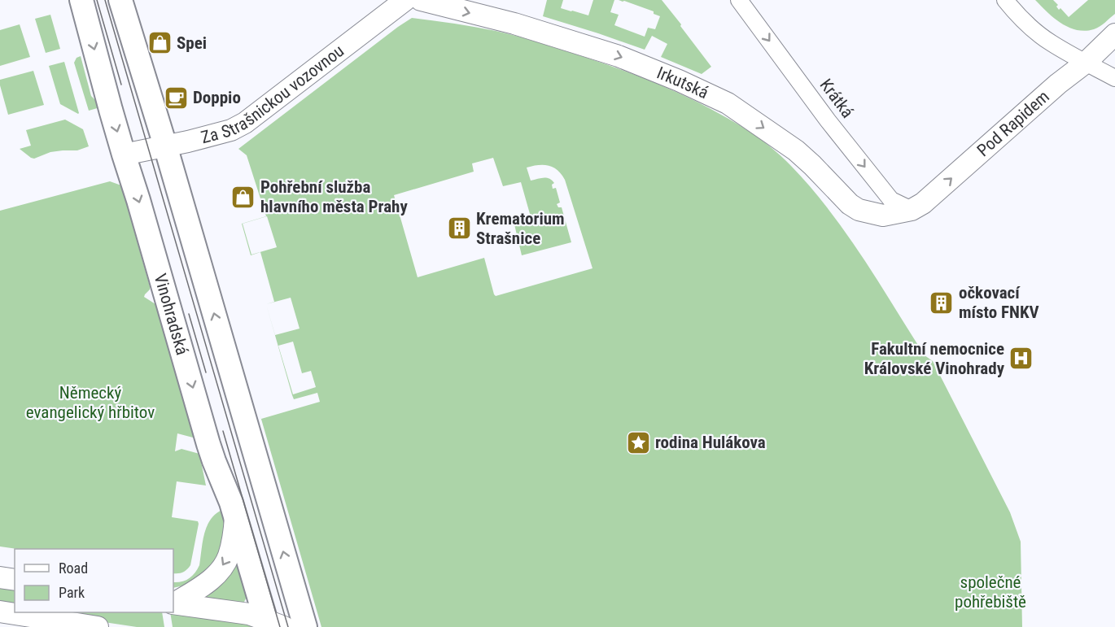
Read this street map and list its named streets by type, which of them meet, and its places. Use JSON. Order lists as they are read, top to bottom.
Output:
{
  "streets": {
    "main road": ["Vinohradská"],
    "street": [
      "Irkutská",
      "Za Strašnickou vozovnou",
      "Krátká",
      "Pod Rapidem"
    ]
  },
  "crossings": [
    ["Irkutská", "Krátká"],
    ["Irkutská", "Pod Rapidem"],
    ["Za Strašnickou vozovnou", "Vinohradská"],
    ["Krátká", "Pod Rapidem"]
  ],
  "one_way": ["Irkutská", "Krátká", "Pod Rapidem"],
  "parks": ["Německý evangelický hřbitov", "společné pohřebiště"],
  "places": {
    "shop": ["Spei", "Pohřební služba hlavního města Prahy"],
    "cafe": ["Doppio"],
    "building": ["Krematorium Strašnice", "očkovací místo FNKV"],
    "hospital": ["Fakultní nemocnice Královské Vinohrady"],
    "place": ["rodina Hulákova"]
  },
  "legend": ["Road", "Park"]
}
